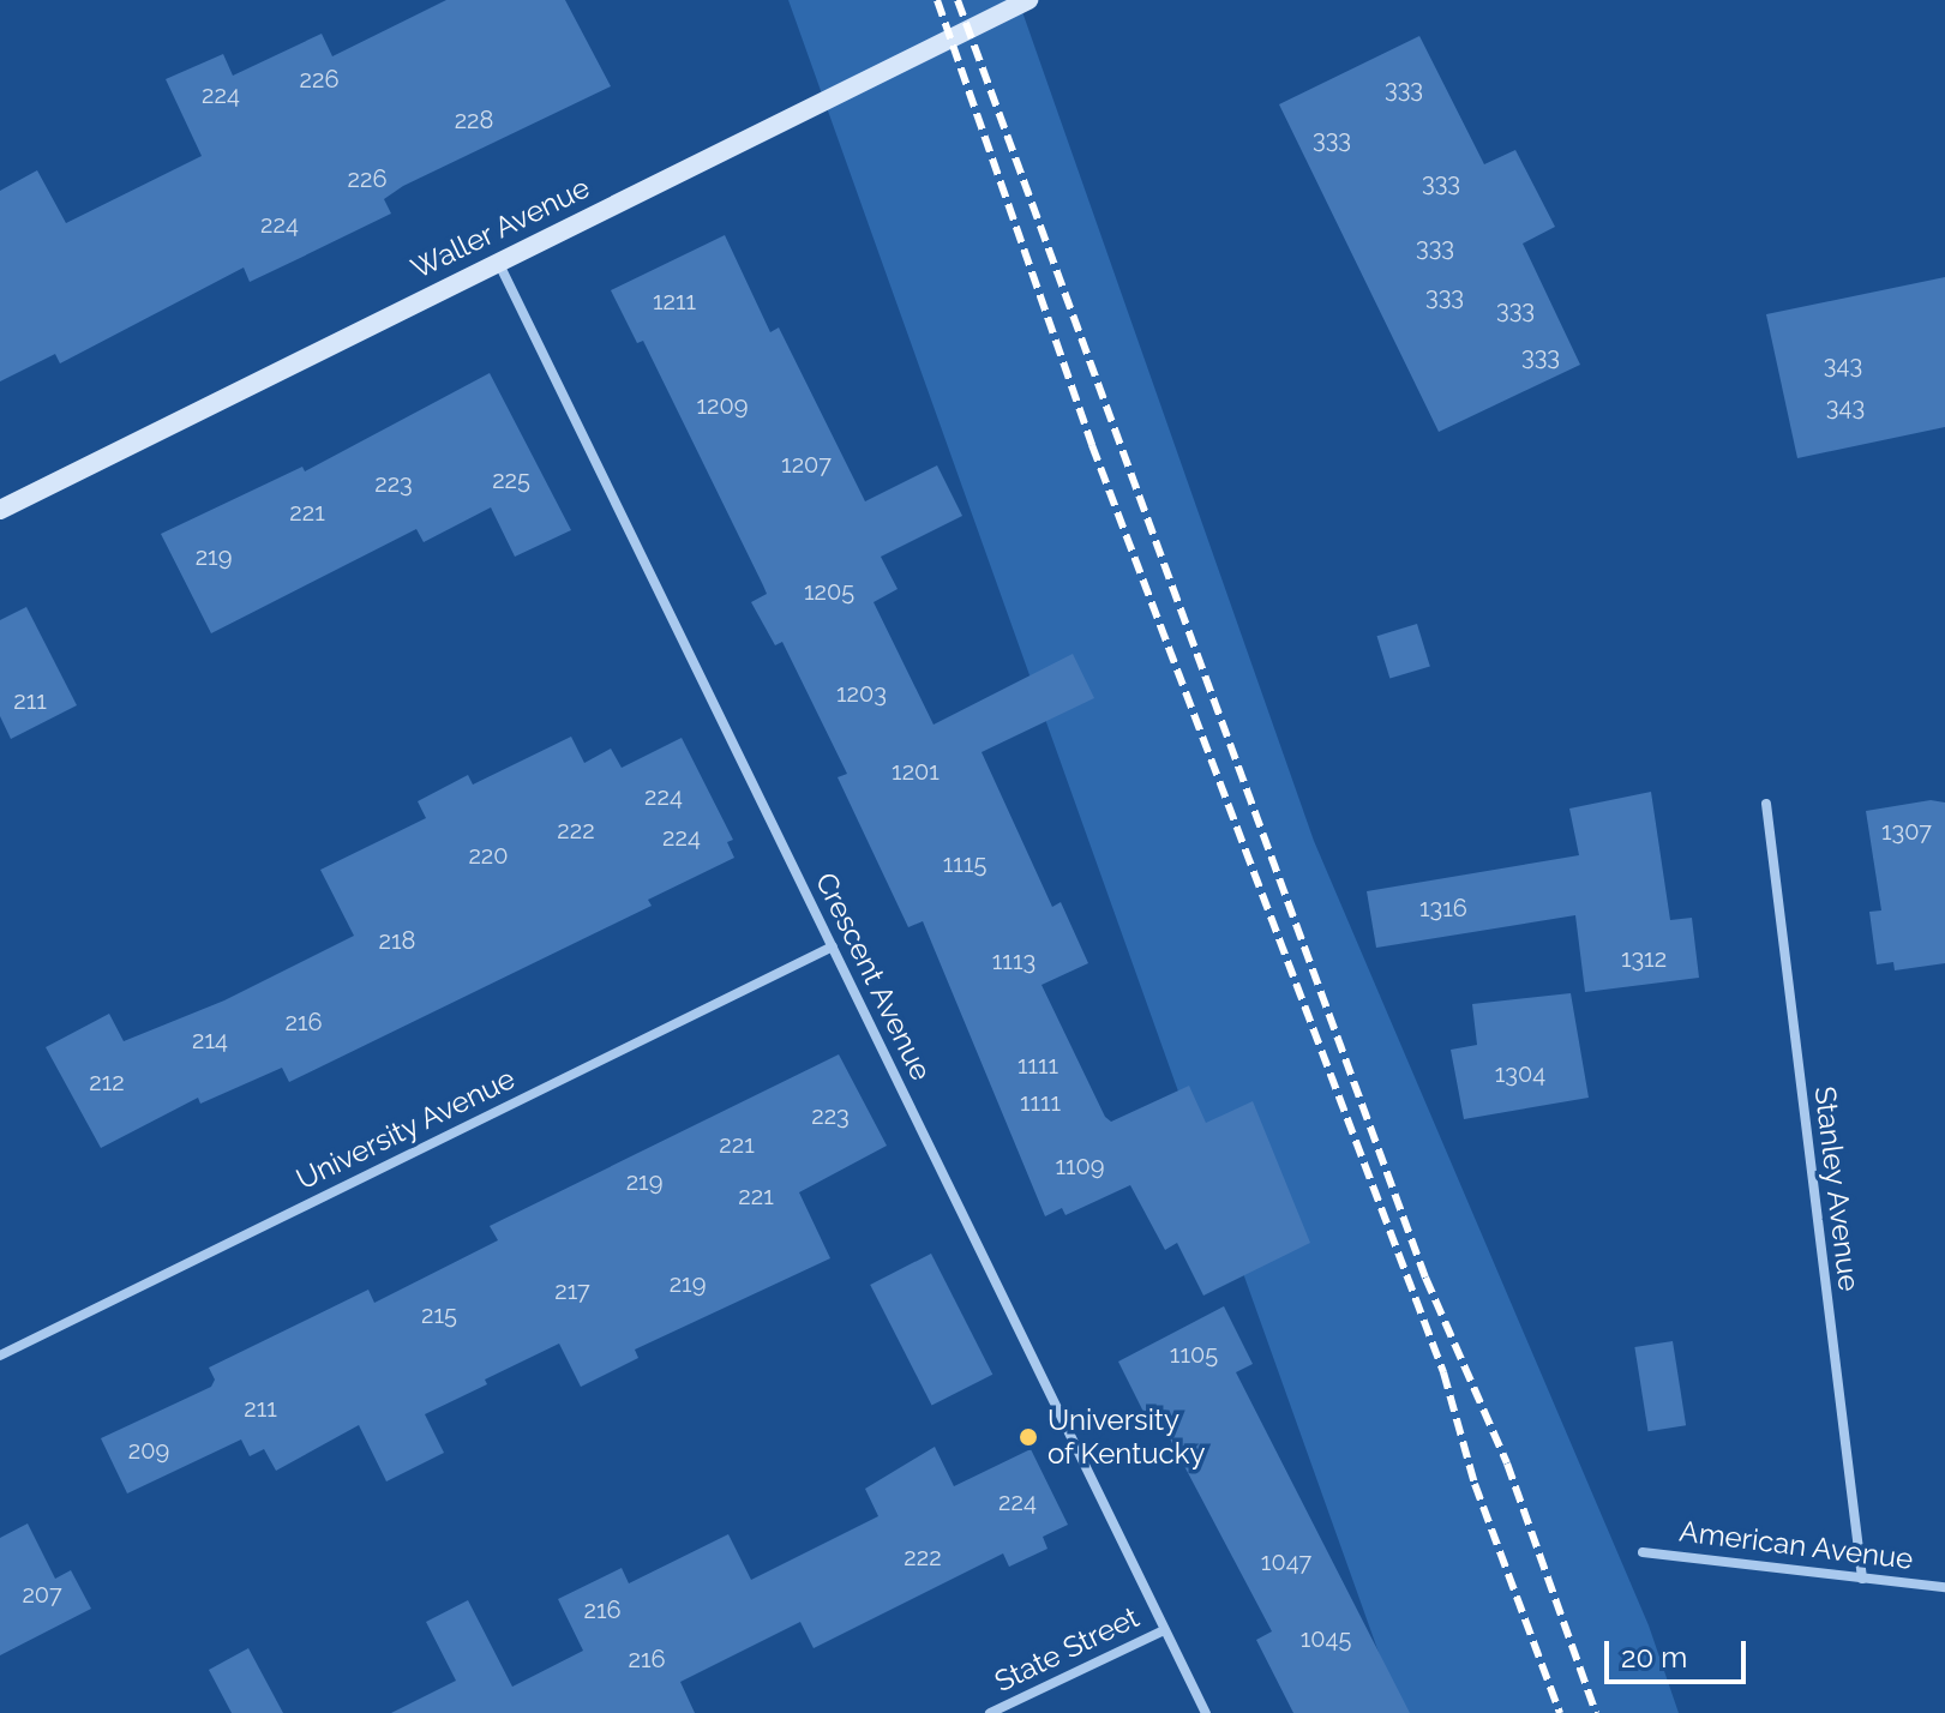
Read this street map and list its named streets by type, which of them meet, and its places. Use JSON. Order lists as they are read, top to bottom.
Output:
{
  "streets": {
    "main road": ["Waller Avenue"],
    "street": [
      "Crescent Avenue",
      "University Avenue",
      "Stanley Avenue",
      "American Avenue",
      "State Street"
    ]
  },
  "crossings": [
    ["Waller Avenue", "Crescent Avenue"],
    ["Crescent Avenue", "University Avenue"],
    ["Crescent Avenue", "State Street"],
    ["Stanley Avenue", "American Avenue"]
  ],
  "places": ["University of Kentucky"],
  "house_numbers": [
    "226",
    "333",
    "224",
    "228",
    "333",
    "226",
    "333",
    "224",
    "333",
    "333",
    "1211",
    "333",
    "333",
    "343",
    "1209",
    "343",
    "1207",
    "225",
    "223",
    "221",
    "219",
    "1205",
    "1203",
    "211",
    "1201",
    "224",
    "222",
    "1307",
    "224",
    "220",
    "1115",
    "1316",
    "218",
    "1312",
    "1113",
    "216",
    "214",
    "1111",
    "1304",
    "212",
    "1111",
    "223",
    "221",
    "1109",
    "219",
    "221",
    "219",
    "217",
    "215",
    "1105",
    "211",
    "209",
    "224",
    "222",
    "1047",
    "207",
    "216",
    "1045",
    "216"
  ],
  "scale_bar": "20 m"
}
